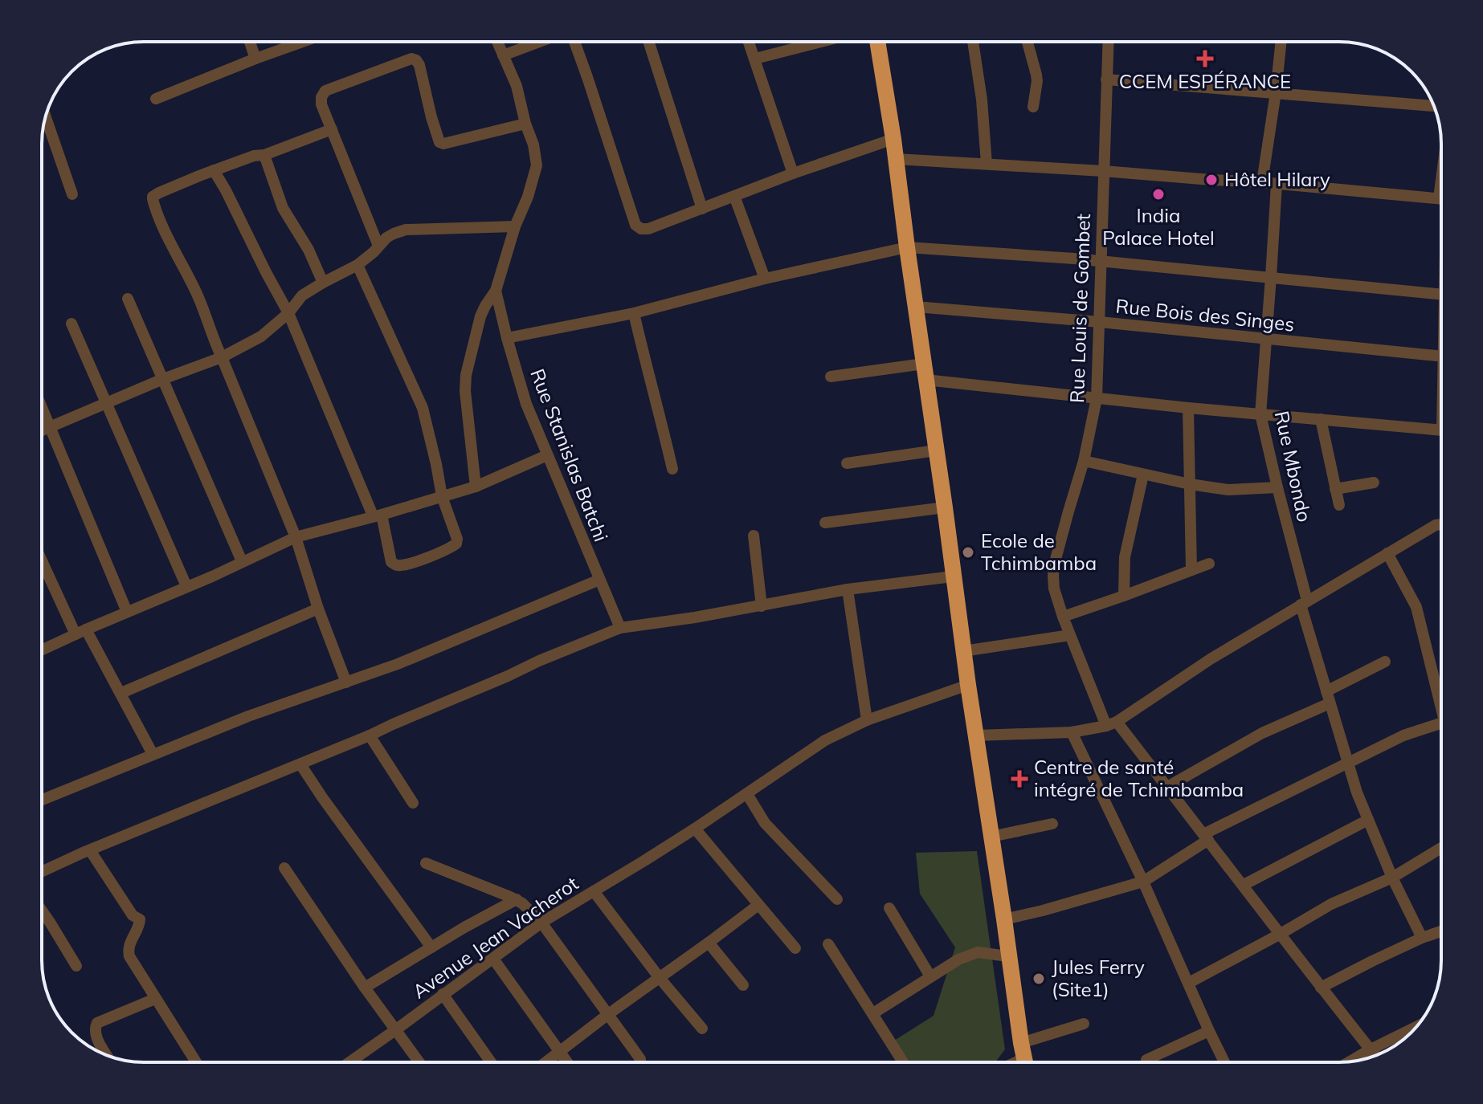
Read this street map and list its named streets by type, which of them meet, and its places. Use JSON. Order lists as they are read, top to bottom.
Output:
{
  "streets": {
    "street": [
      "Rue Louis de Gombet",
      "Rue Bois des Singes",
      "Rue Stanislas Batchi",
      "Rue Mbondo",
      "Avenue Jean Vacherot"
    ]
  },
  "crossings": [
    ["Rue Louis de Gombet", "Rue Bois des Singes"],
    ["Rue Bois des Singes", "Rue Mbondo"]
  ],
  "places": {
    "health": ["CCEM ESPÉRANCE", "Centre de santé intégré de Tchimbamba"],
    "other": [
      "Hôtel Hilary",
      "India Palace Hotel",
      "Ecole de Tchimbamba",
      "Jules Ferry (Site1)"
    ]
  }
}
